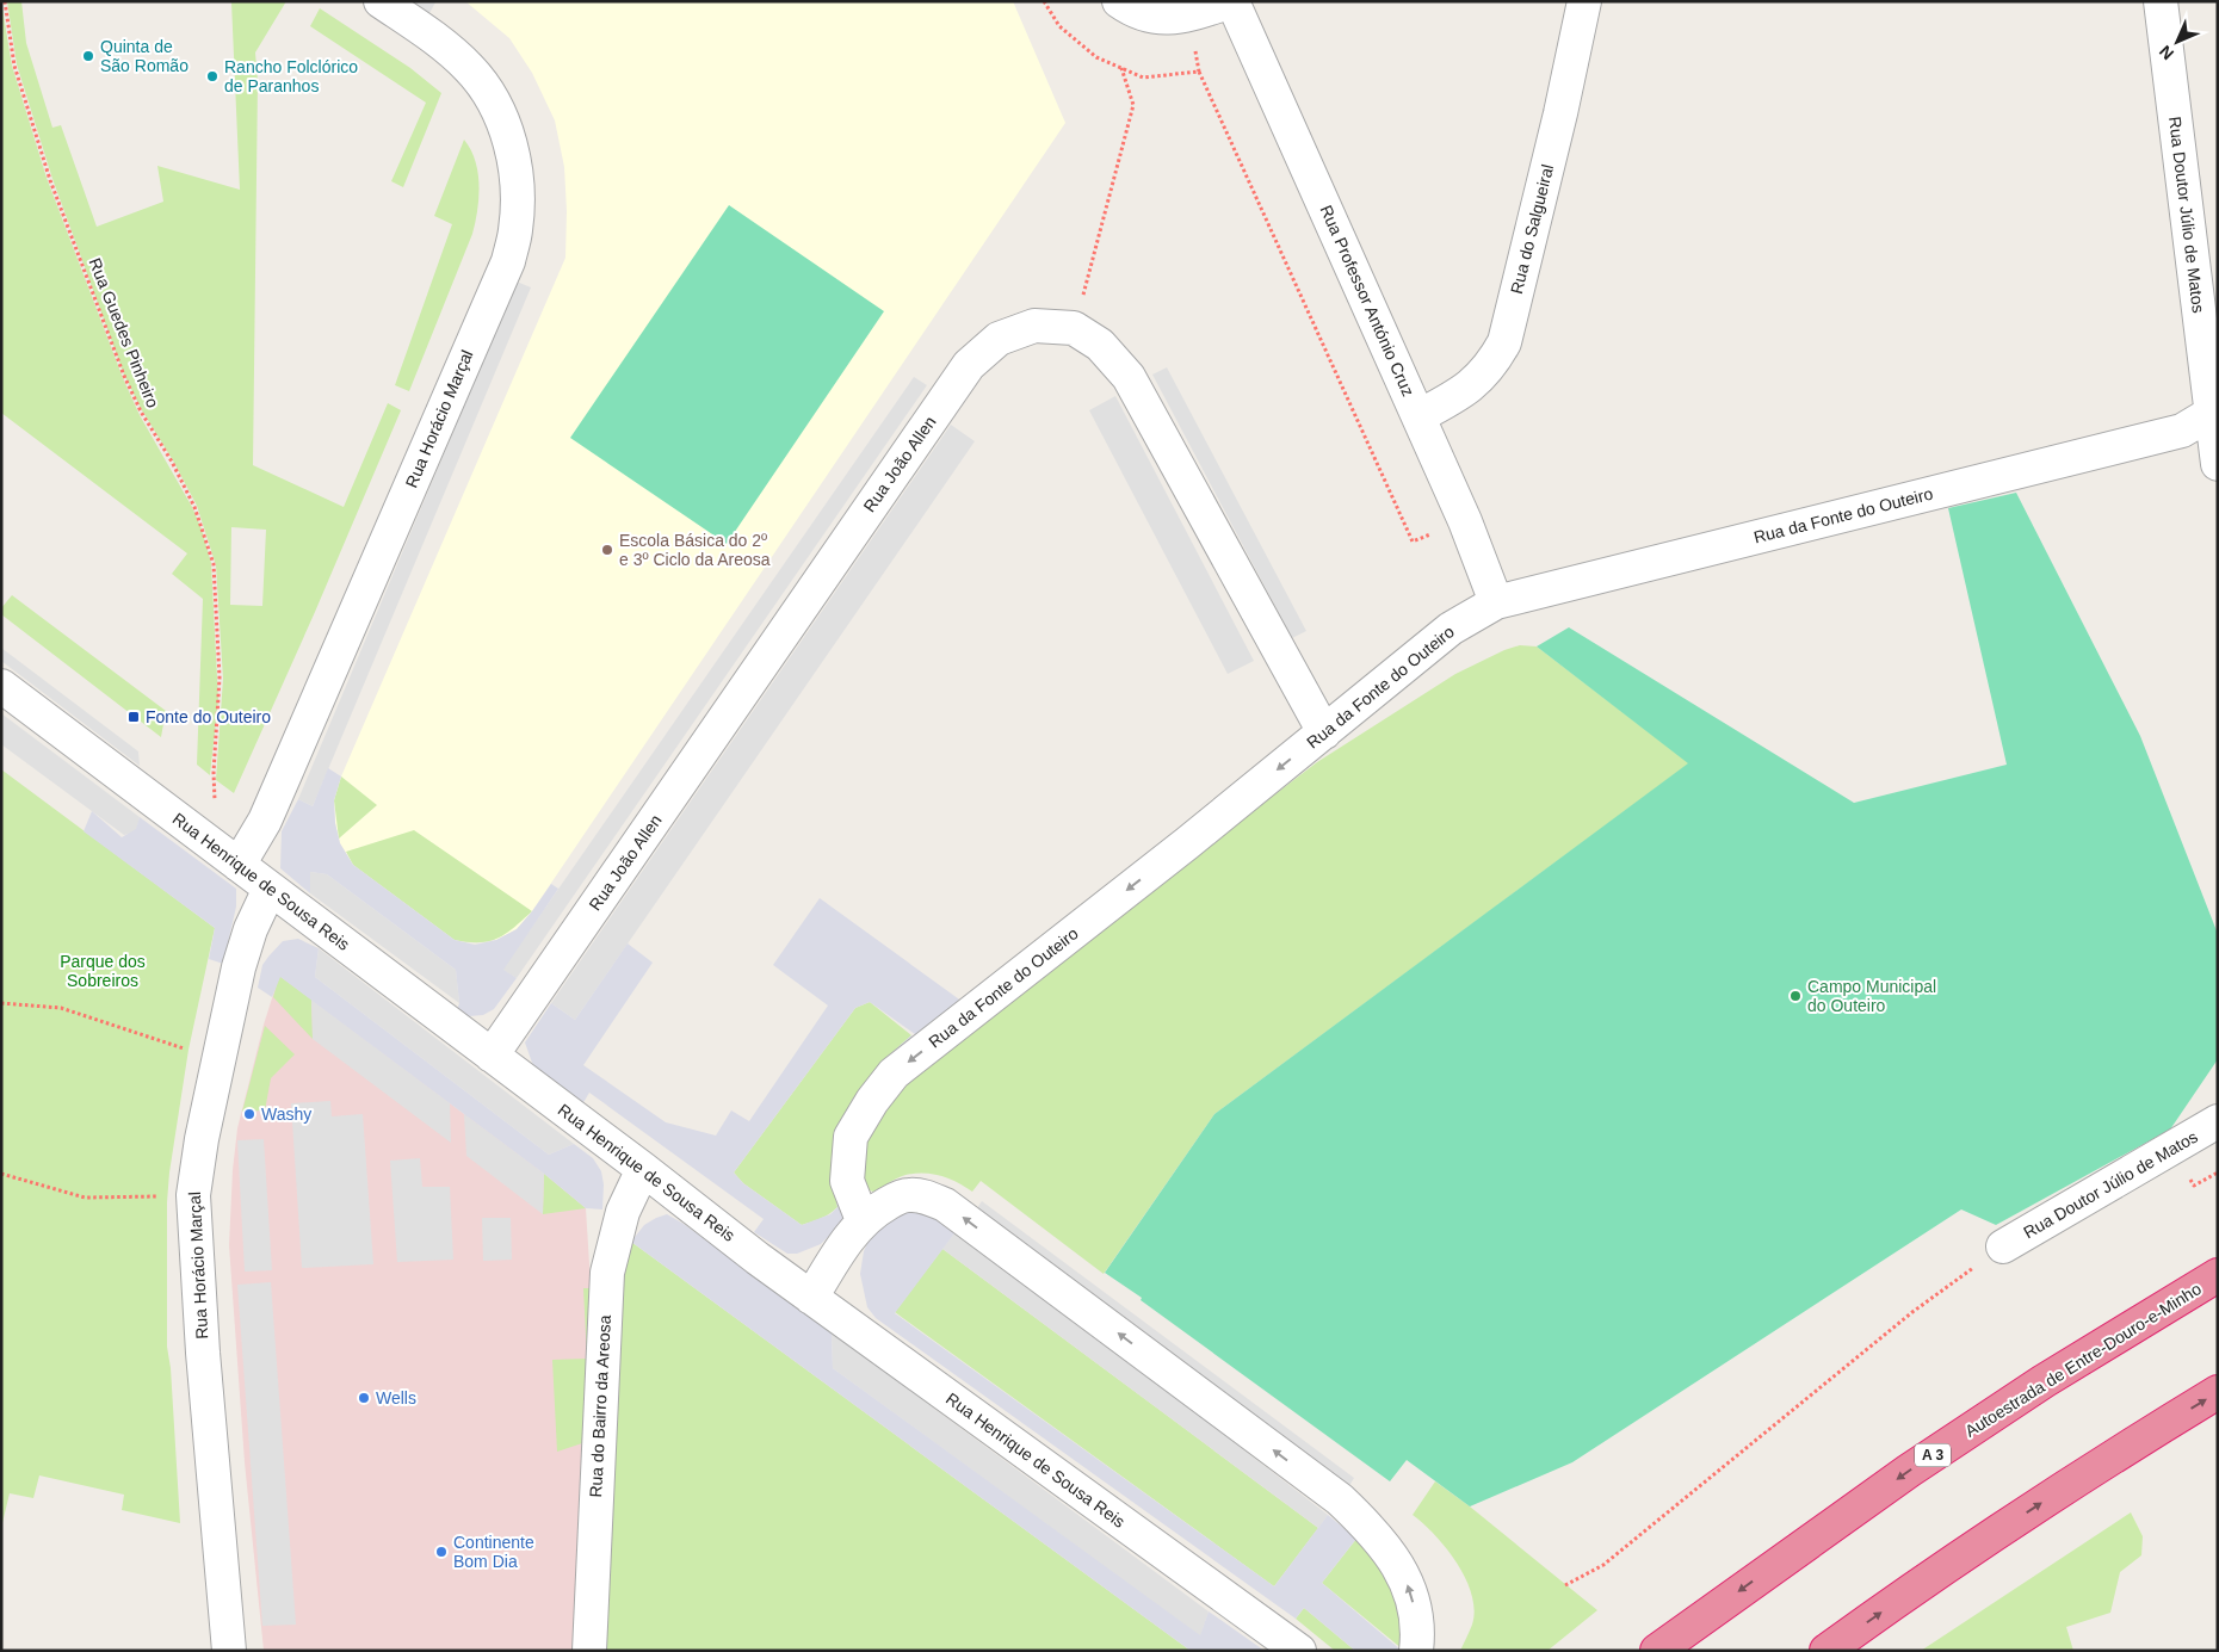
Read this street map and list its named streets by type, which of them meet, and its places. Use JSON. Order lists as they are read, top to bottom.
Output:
{
  "streets": {
    "highway": ["Autoestrada de Entre-Douro-e-Minho", "A 3"],
    "street": [
      "Rua Doutor Júlio de Matos",
      "Rua do Salgueiral",
      "Rua Professor António Cruz",
      "Rua Horácio Marçal",
      "Rua João Allen",
      "Rua da Fonte do Outeiro",
      "Rua Henrique de Sousa Reis",
      "Rua do Bairro da Areosa"
    ],
    "path": ["Rua Guedes Pinheiro"]
  },
  "crossings": [
    ["Rua Doutor Júlio de Matos", "Rua da Fonte do Outeiro"],
    ["Rua do Salgueiral", "Rua Professor António Cruz"],
    ["Rua Professor António Cruz", "Rua da Fonte do Outeiro"],
    ["Rua Horácio Marçal", "Rua Henrique de Sousa Reis"],
    ["Rua João Allen", "Rua da Fonte do Outeiro"],
    ["Rua João Allen", "Rua Henrique de Sousa Reis"],
    ["Rua Henrique de Sousa Reis", "Rua do Bairro da Areosa"]
  ],
  "one_way": ["Rua da Fonte do Outeiro"],
  "parks": ["Parque dos Sobreiros"],
  "places": {
    "other": [
      "Quinta de São Romão",
      "Rancho Folclórico de Paranhos",
      "Escola Básica do 2º e 3º Ciclo da Areosa",
      "Campo Municipal do Outeiro",
      "Washy",
      "Wells",
      "Continente Bom Dia"
    ],
    "transit": ["Fonte do Outeiro"]
  },
  "north": "bottom left"
}
